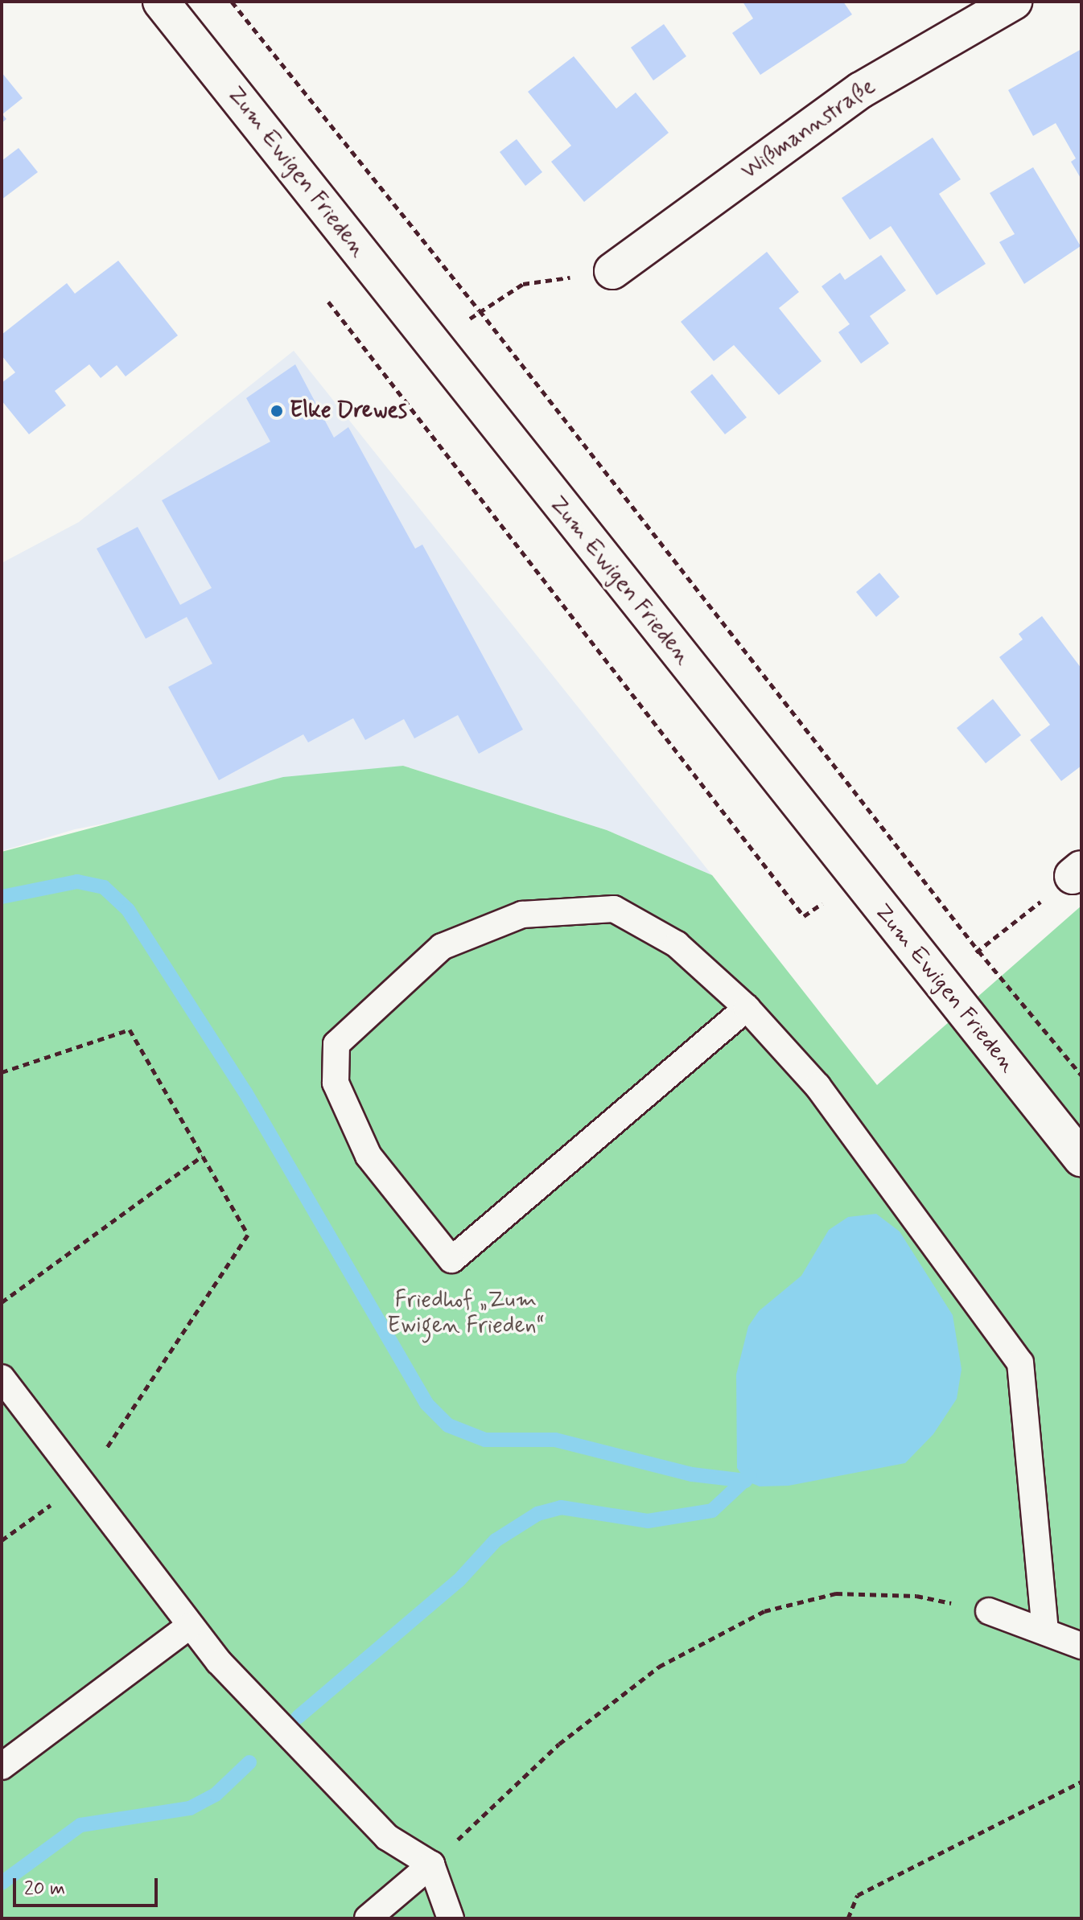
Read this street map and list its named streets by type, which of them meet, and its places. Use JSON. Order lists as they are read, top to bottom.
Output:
{
  "streets": {
    "street": ["Wißmannstraße", "Zum Ewigen Frieden"]
  },
  "parks": ["Friedhof „Zum Ewigen Frieden“"],
  "places": ["Elke Drewes"],
  "scale_bar": "20 m"
}
